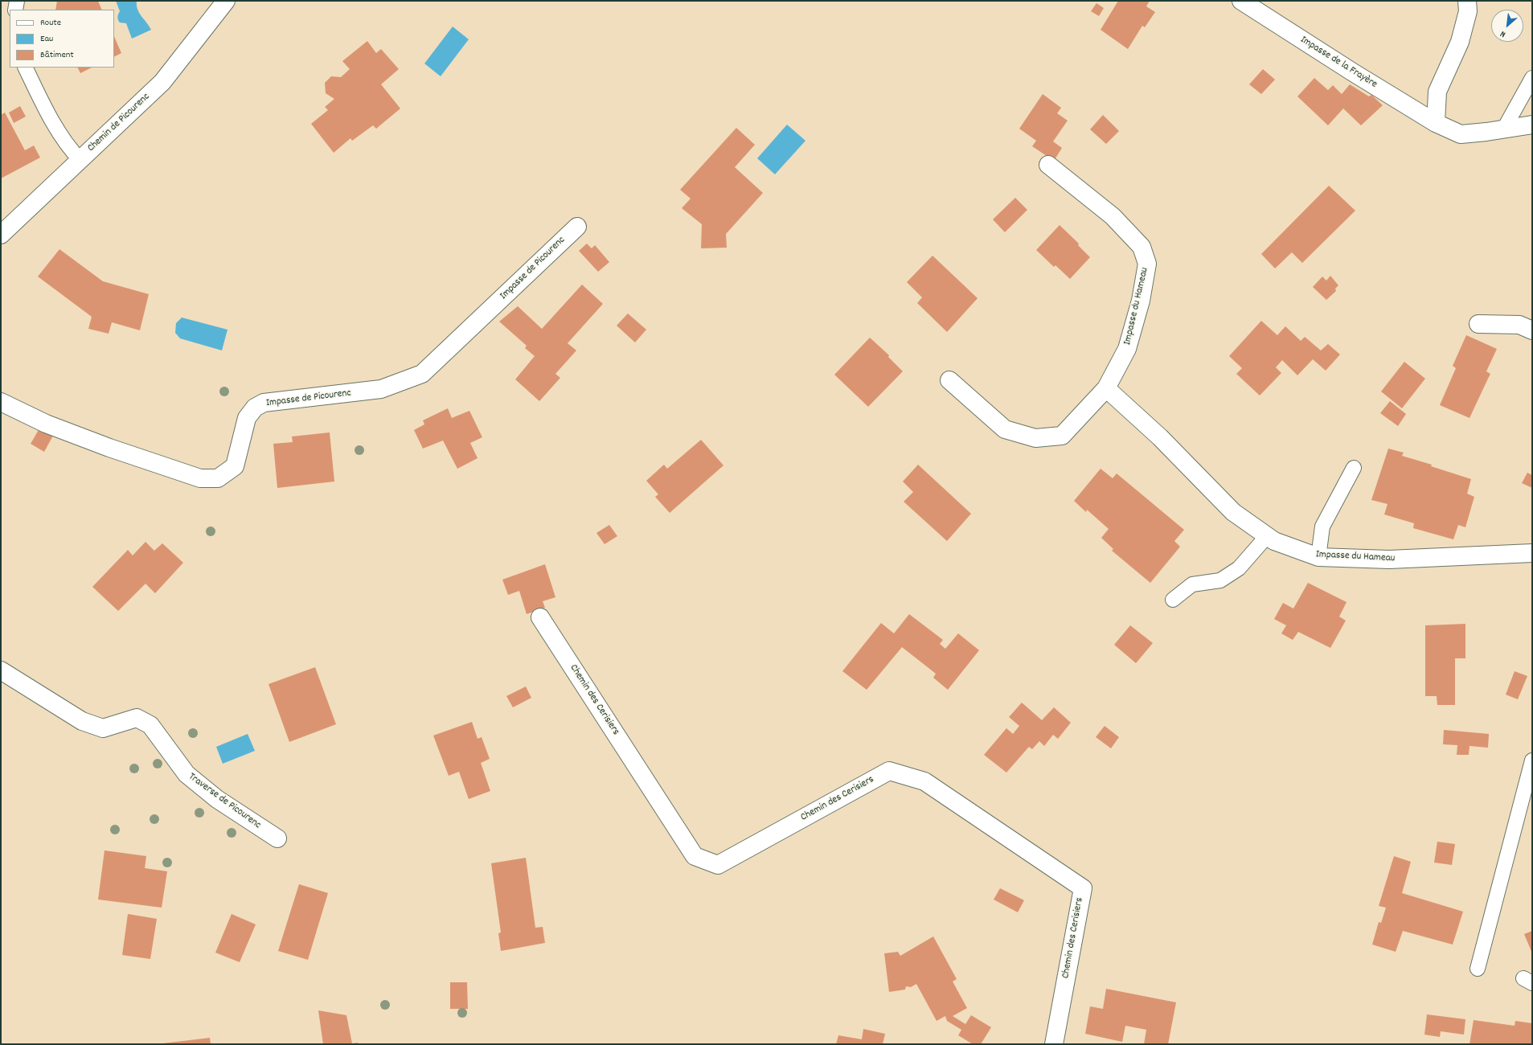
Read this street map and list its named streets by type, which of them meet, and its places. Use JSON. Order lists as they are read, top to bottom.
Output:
{
  "streets": {
    "street": [
      "Impasse de la Frayère",
      "Chemin de Picourenc",
      "Impasse de Picourenc",
      "Impasse du Hameau",
      "Chemin des Cerisiers",
      "Traverse de Picourenc"
    ]
  },
  "legend": ["Route", "Eau", "Bâtiment"],
  "north": "bottom left"
}
